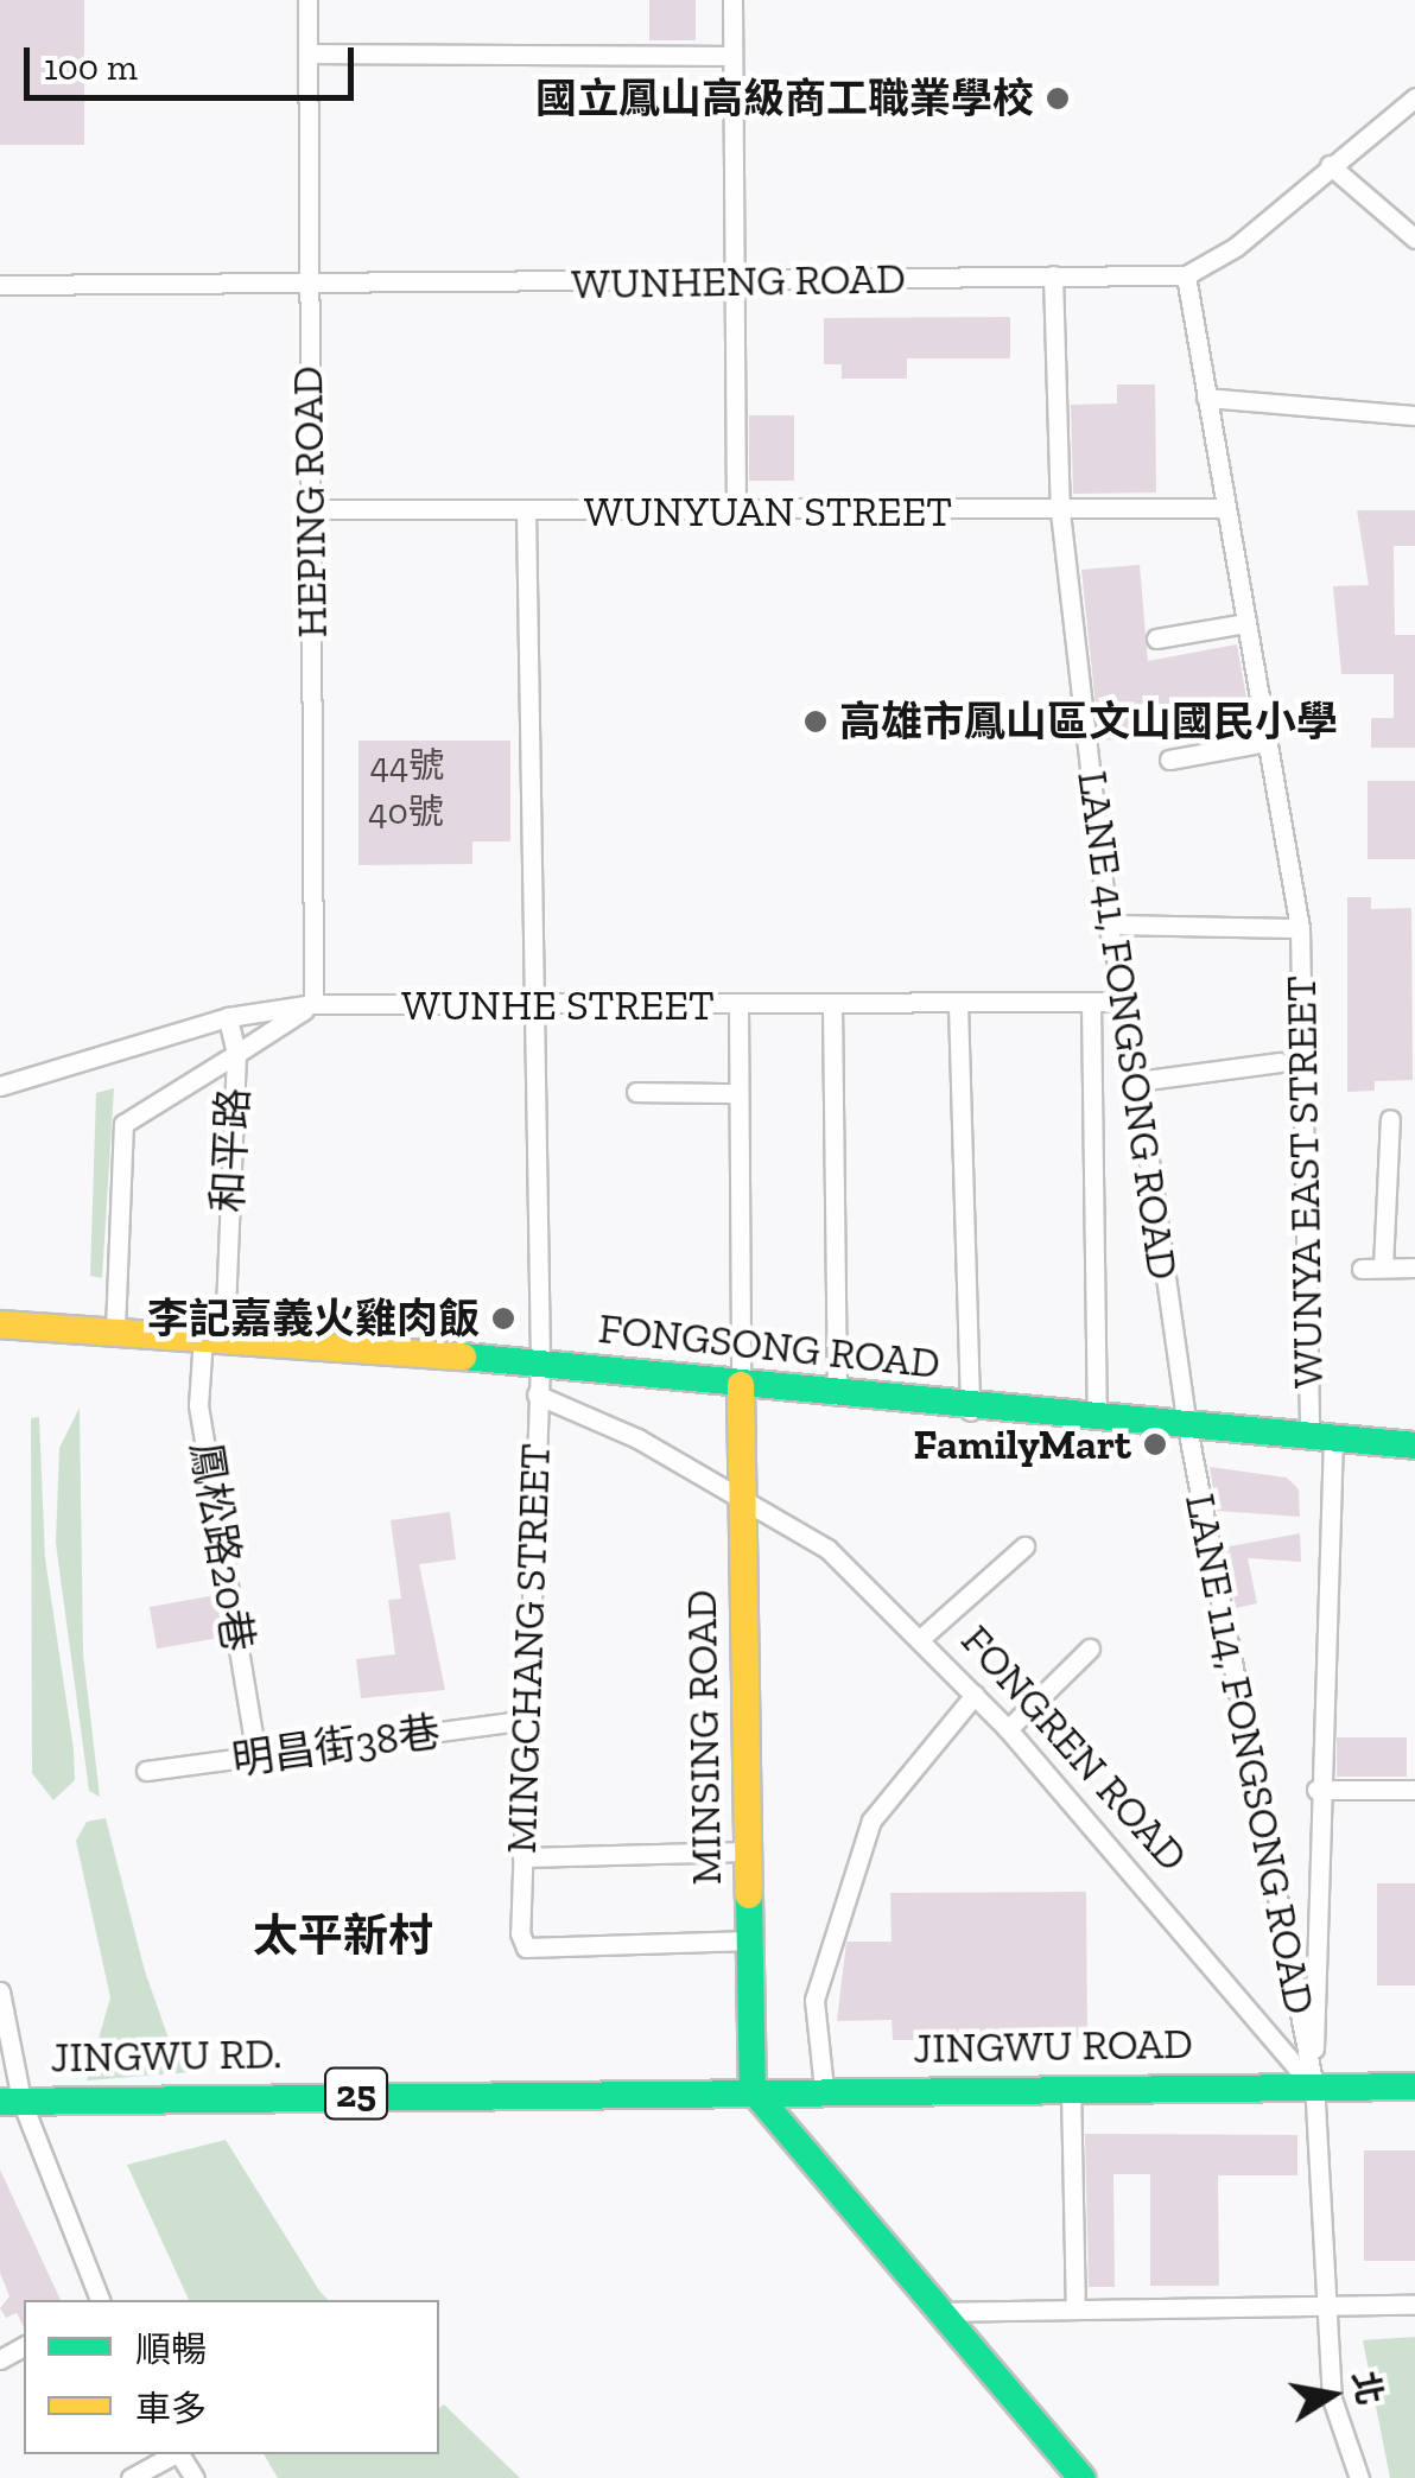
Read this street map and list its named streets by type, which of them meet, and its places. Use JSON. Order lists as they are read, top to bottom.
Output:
{
  "streets": {
    "street": [
      "WUNHENG ROAD",
      "HEPING ROAD",
      "WUNYUAN STREET",
      "WUNHE STREET",
      "LANE 41, FONGSONG ROAD",
      "和平路",
      "WUNYA EAST STREET",
      "FONGSONG ROAD",
      "鳳松路20巷",
      "MINGCHANG STREET",
      "MINSING ROAD",
      "明昌街38巷",
      "FONGREN ROAD",
      "LANE 114, FONGSONG ROAD",
      "JINGWU ROAD",
      "JINGWU RD.",
      "25"
    ]
  },
  "crossings": [
    ["WUNHENG ROAD", "HEPING ROAD"],
    ["WUNHENG ROAD", "LANE 41, FONGSONG ROAD"],
    ["WUNHENG ROAD", "WUNYA EAST STREET"],
    ["HEPING ROAD", "WUNYUAN STREET"],
    ["HEPING ROAD", "WUNHE STREET"],
    ["HEPING ROAD", "和平路"],
    ["WUNYUAN STREET", "LANE 41, FONGSONG ROAD"],
    ["WUNYUAN STREET", "WUNYA EAST STREET"],
    ["WUNYUAN STREET", "MINGCHANG STREET"],
    ["WUNHE STREET", "LANE 41, FONGSONG ROAD"],
    ["WUNHE STREET", "和平路"],
    ["WUNHE STREET", "MINGCHANG STREET"],
    ["LANE 41, FONGSONG ROAD", "WUNYA EAST STREET"],
    ["LANE 41, FONGSONG ROAD", "FONGSONG ROAD"],
    ["LANE 41, FONGSONG ROAD", "LANE 114, FONGSONG ROAD"],
    ["和平路", "FONGSONG ROAD"],
    ["和平路", "鳳松路20巷"],
    ["WUNYA EAST STREET", "FONGSONG ROAD"],
    ["WUNYA EAST STREET", "FONGREN ROAD"],
    ["WUNYA EAST STREET", "LANE 114, FONGSONG ROAD"],
    ["WUNYA EAST STREET", "JINGWU ROAD"],
    ["FONGSONG ROAD", "鳳松路20巷"],
    ["FONGSONG ROAD", "MINGCHANG STREET"],
    ["FONGSONG ROAD", "MINSING ROAD"],
    ["FONGSONG ROAD", "LANE 114, FONGSONG ROAD"],
    ["鳳松路20巷", "明昌街38巷"],
    ["MINGCHANG STREET", "MINSING ROAD"],
    ["MINGCHANG STREET", "明昌街38巷"],
    ["MINGCHANG STREET", "FONGREN ROAD"],
    ["MINSING ROAD", "FONGREN ROAD"],
    ["MINSING ROAD", "JINGWU ROAD"],
    ["MINSING ROAD", "JINGWU RD."],
    ["FONGREN ROAD", "LANE 114, FONGSONG ROAD"],
    ["FONGREN ROAD", "JINGWU ROAD"],
    ["LANE 114, FONGSONG ROAD", "JINGWU ROAD"],
    ["JINGWU ROAD", "JINGWU RD."]
  ],
  "districts": ["太平新村"],
  "places": [
    "國立鳳山高級商工職業學校",
    "高雄市鳳山區文山國民小學",
    "李記嘉義火雞肉飯",
    "FamilyMart"
  ],
  "house_numbers": ["44號", "40號"],
  "legend": ["順暢", "車多"],
  "scale_bar": "100 m",
  "north": "right"
}
